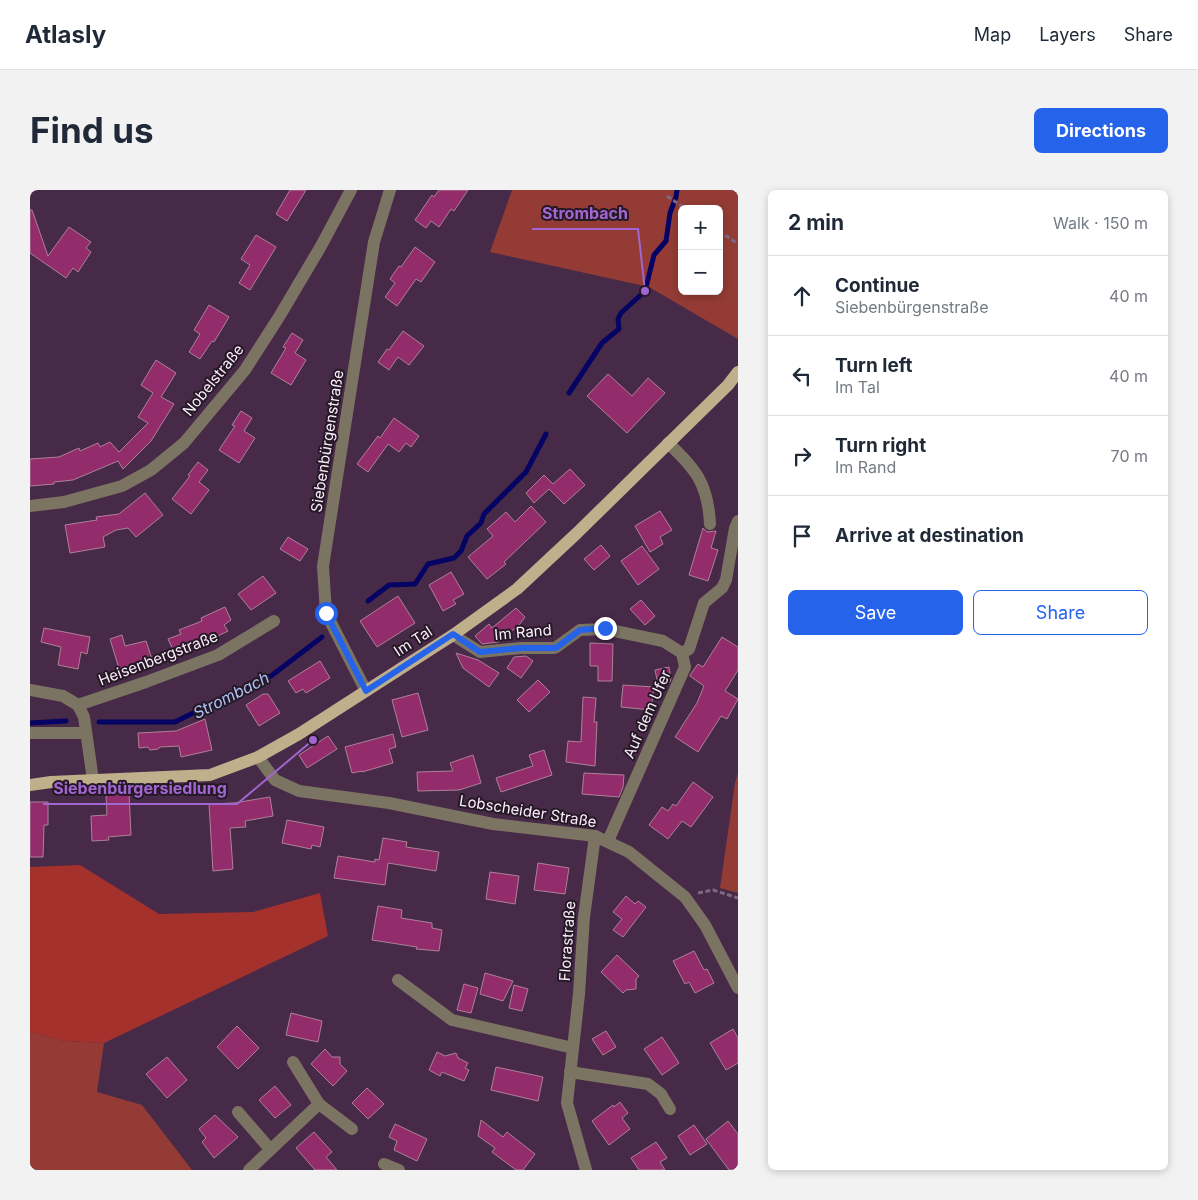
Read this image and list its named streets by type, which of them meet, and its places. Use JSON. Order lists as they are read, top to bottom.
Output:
{
  "streets": {
    "main road": ["Im Tal"],
    "street": [
      "Nobelstraße",
      "Siebenbürgenstraße",
      "Im Rand",
      "Heisenbergstraße",
      "Auf dem Ufer",
      "Lobscheider Straße",
      "Florastraße"
    ]
  },
  "crossings": [
    ["Siebenbürgenstraße", "Im Tal"],
    ["Im Rand", "Im Tal"],
    ["Im Rand", "Auf dem Ufer"],
    ["Im Tal", "Lobscheider Straße"],
    ["Auf dem Ufer", "Lobscheider Straße"],
    ["Lobscheider Straße", "Florastraße"]
  ],
  "water": ["Strombach"],
  "places": ["Strombach", "Siebenbürgersiedlung"],
  "page": {
    "header": "Atlasly",
    "nav": ["Map", "Layers", "Share"],
    "buttons": [
      "Directions",
      ["Save", "Share"]
    ],
    "title": "Find us",
    "heading": ["2 min", "Walk · 150 m"],
    "map_buttons": ["+", "−"],
    "list": [
      ["Continue", "Siebenbürgenstraße", "40 m"],
      ["Turn left", "Im Tal", "40 m"],
      ["Turn right", "Im Rand", "70 m"],
      "Arrive at destination"
    ]
  }
}
